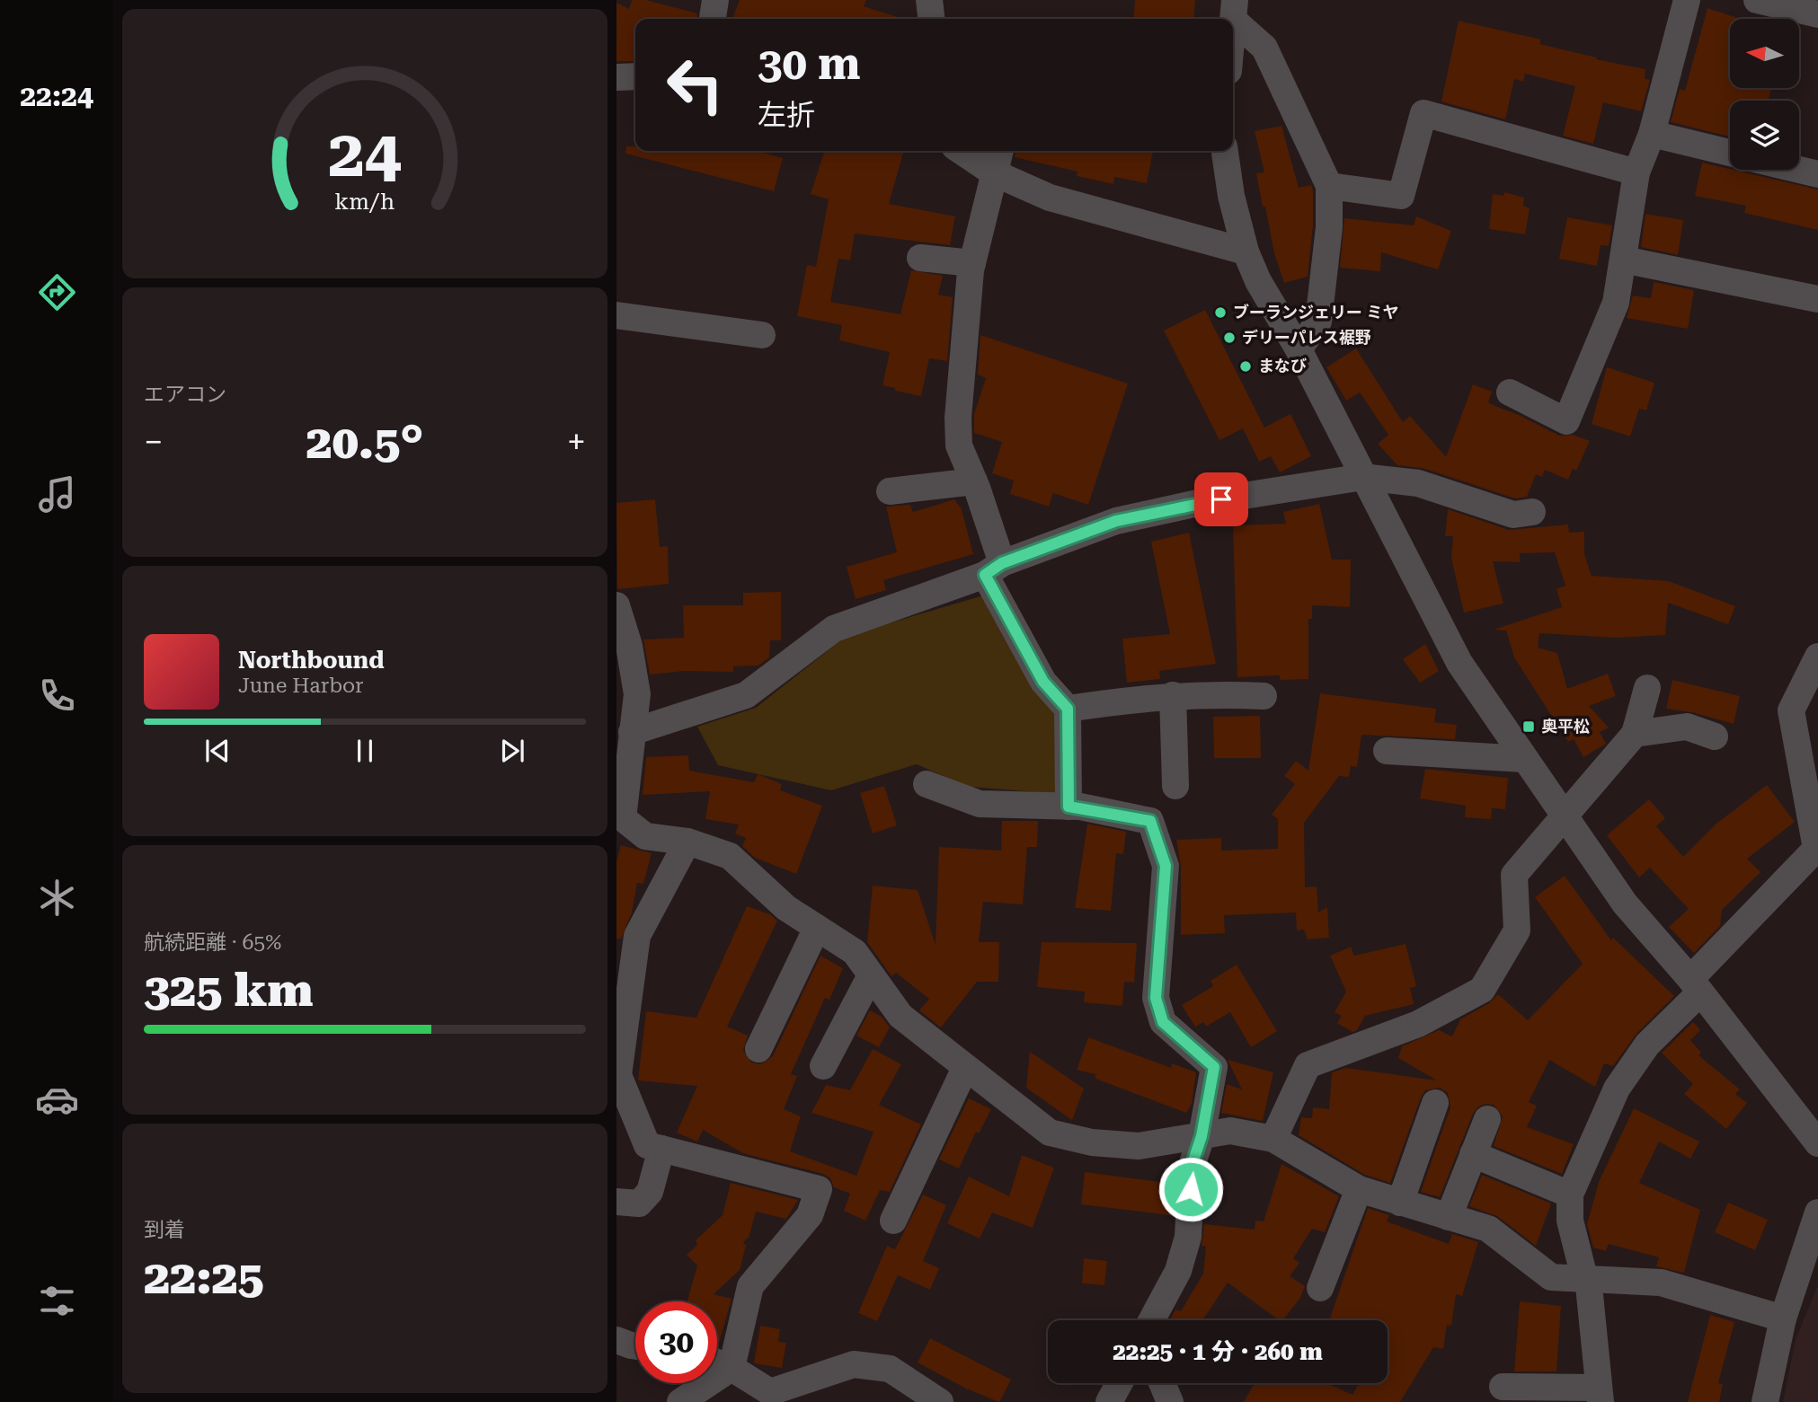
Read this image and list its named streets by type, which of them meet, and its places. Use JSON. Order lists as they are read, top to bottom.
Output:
{
  "places": {
    "other": ["ブーランジェリー ミヤ", "デリーパレス裾野", "まなび"],
    "transit": ["奥平松"]
  },
  "north": "left",
  "page": {
    "tabs": "22:24",
    "turn": ["30 m", "左折"],
    "tile": [
      "エアコン",
      ["航続距離 · 65%", "325 km"],
      ["到着", "22:25"]
    ],
    "heat": ["−", "20.5°", "+"],
    "song": ["Northbound", "June Harbor"],
    "limit": "30",
    "trip": "22:25 · 1 分 · 260 m",
    "gauge": ["24", "km/h"]
  }
}
